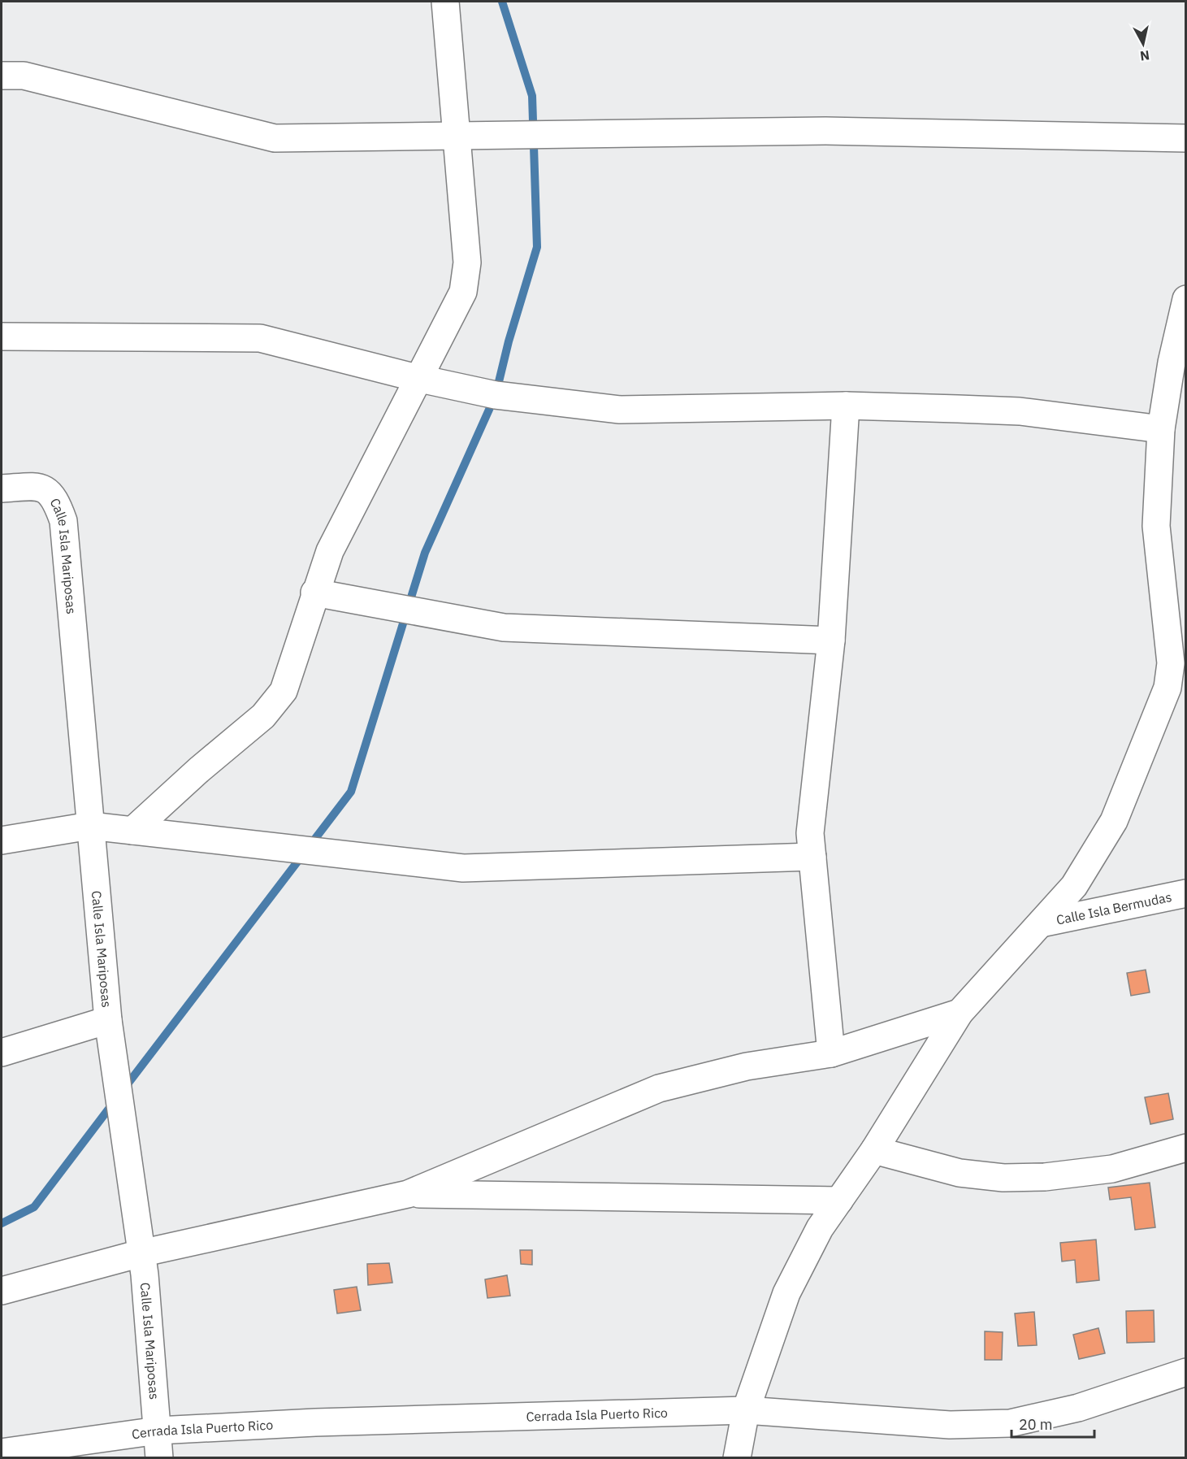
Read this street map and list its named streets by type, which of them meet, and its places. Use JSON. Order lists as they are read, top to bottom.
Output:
{
  "streets": {
    "street": ["Calle Isla Mariposas", "Calle Isla Bermudas", "Cerrada Isla Puerto Rico"]
  },
  "crossings": [
    ["Calle Isla Mariposas", "Cerrada Isla Puerto Rico"]
  ],
  "scale_bar": "20 m",
  "north": "bottom"
}
